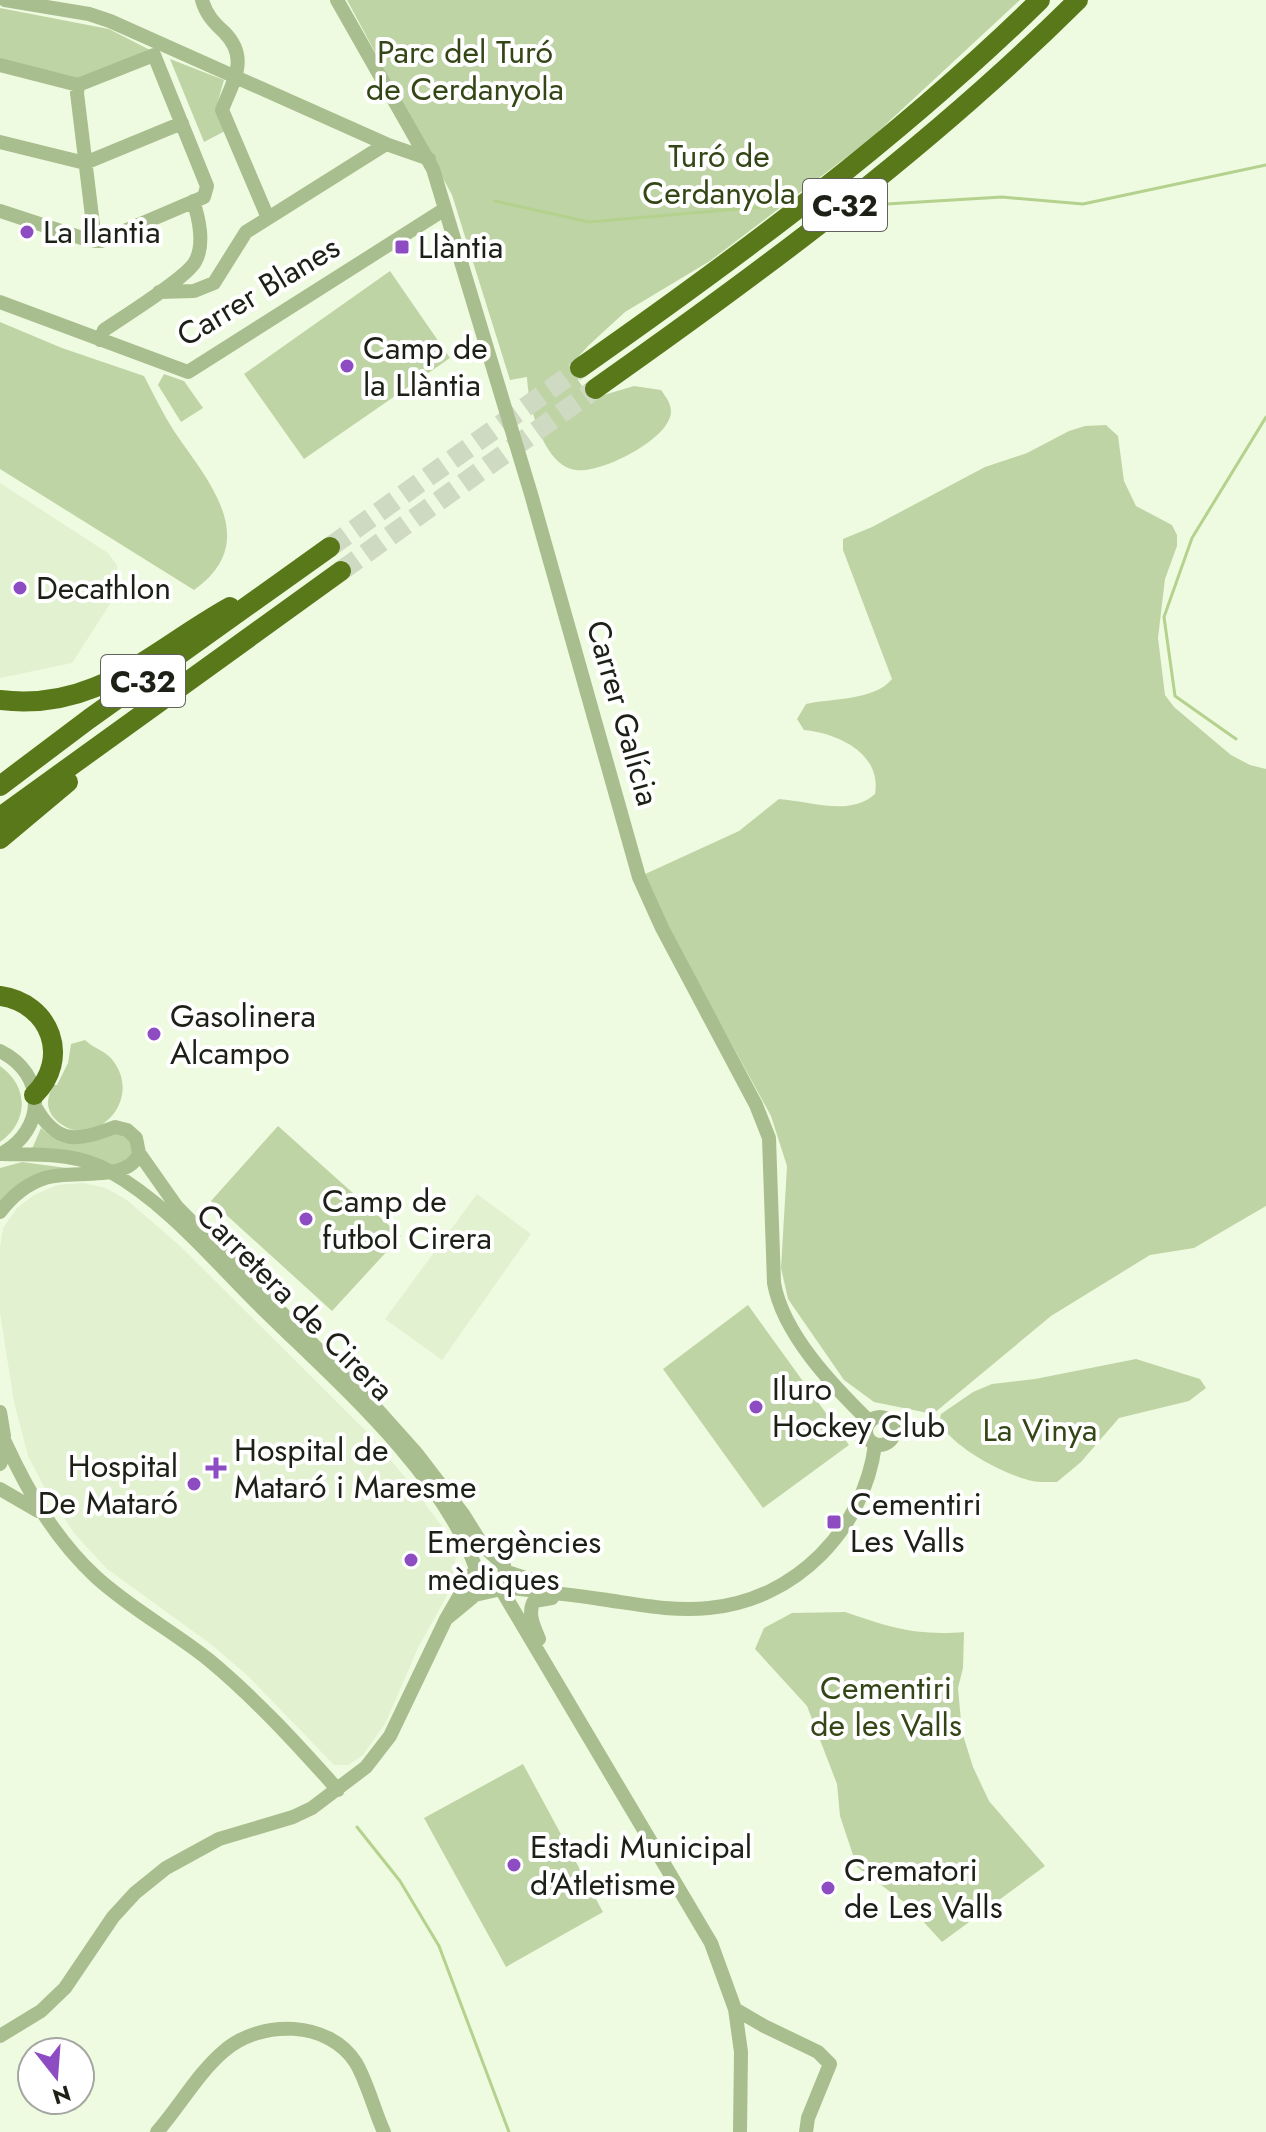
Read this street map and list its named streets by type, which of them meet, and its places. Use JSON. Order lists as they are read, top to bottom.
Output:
{
  "streets": {
    "highway": ["C-32"],
    "street": ["Carrer Blanes", "Carrer Galícia", "Carretera de Cirera"]
  },
  "crossings": [
    ["Carrer Blanes", "Carrer Galícia"]
  ],
  "parks": [
    "Parc del Turó de Cerdanyola",
    "Turó de Cerdanyola",
    "La Vinya",
    "Cementiri de les Valls"
  ],
  "places": {
    "other": [
      "La llantia",
      "Camp de la Llàntia",
      "Decathlon",
      "Gasolinera Alcampo",
      "Camp de futbol Cirera",
      "Iluro Hockey Club",
      "Hospital De Mataró",
      "Emergències mèdiques",
      "Estadi Municipal d'Atletisme",
      "Crematori de Les Valls"
    ],
    "transit": ["Llàntia", "Cementiri Les Valls"],
    "health": ["Hospital de Mataró i Maresme"]
  },
  "north": "bottom"
}
